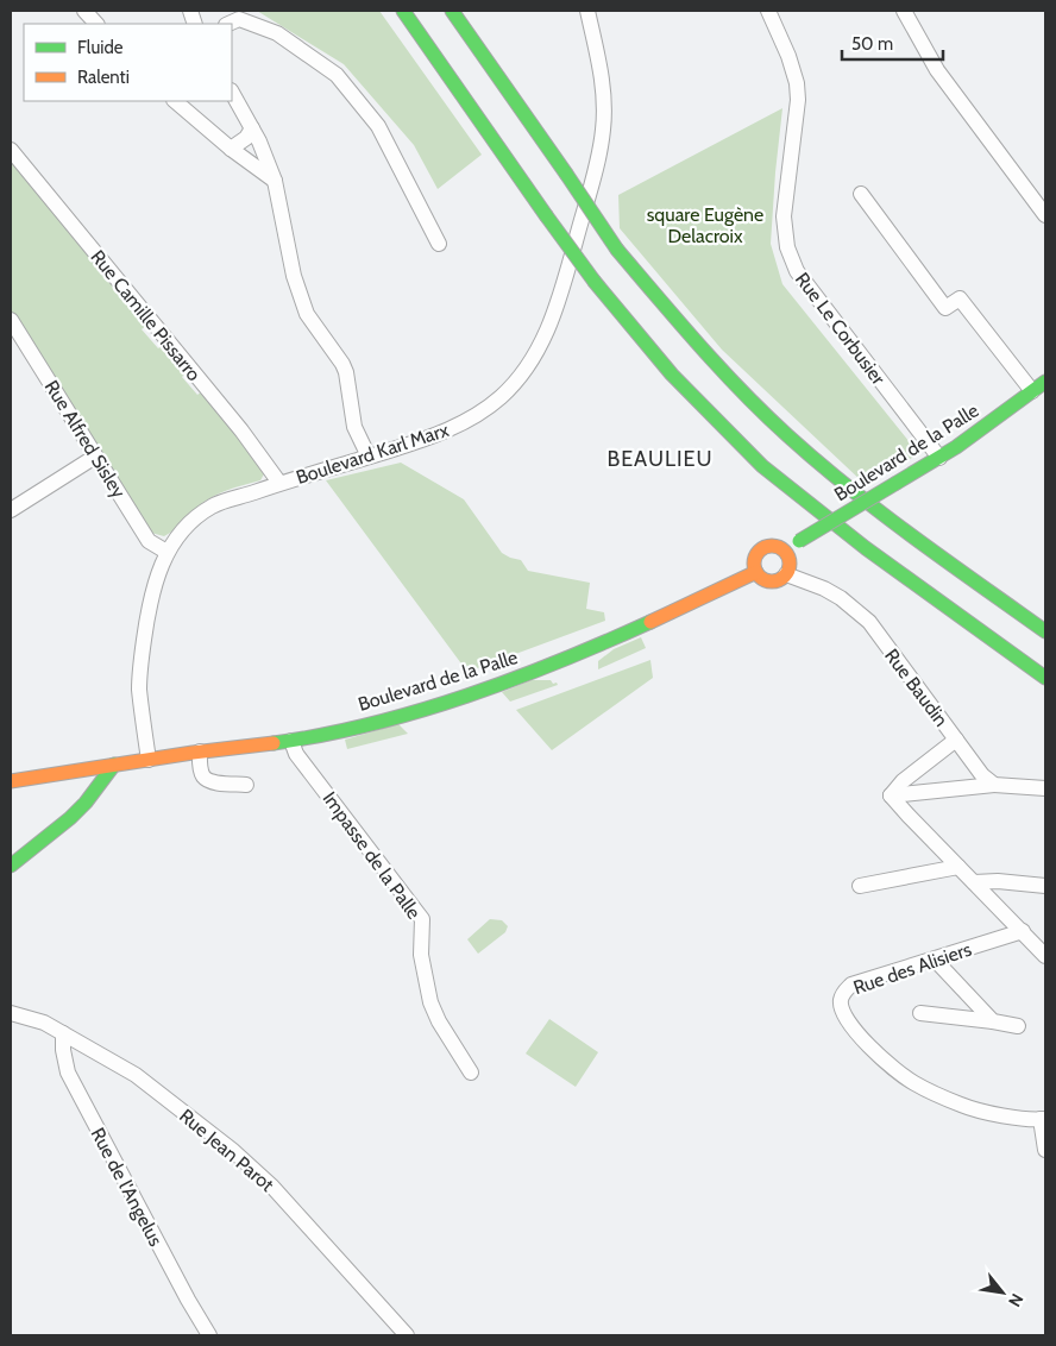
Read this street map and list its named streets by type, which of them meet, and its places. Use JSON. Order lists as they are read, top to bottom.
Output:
{
  "streets": {
    "main road": ["Boulevard de la Palle"],
    "street": [
      "Rue Camille Pissarro",
      "Rue Le Corbusier",
      "Rue Alfred Sisley",
      "Boulevard Karl Marx",
      "Rue Baudin",
      "Impasse de la Palle",
      "Rue des Alisiers",
      "Rue Jean Parot",
      "Rue de l'Angelus"
    ]
  },
  "crossings": [
    ["Rue Camille Pissarro", "Boulevard Karl Marx"],
    ["Rue Le Corbusier", "Boulevard de la Palle"],
    ["Rue Alfred Sisley", "Boulevard Karl Marx"],
    ["Boulevard de la Palle", "Boulevard Karl Marx"],
    ["Boulevard de la Palle", "Rue Baudin"],
    ["Boulevard de la Palle", "Impasse de la Palle"],
    ["Rue Jean Parot", "Rue de l'Angelus"]
  ],
  "districts": ["BEAULIEU"],
  "parks": ["square Eugène Delacroix"],
  "legend": ["Fluide", "Ralenti"],
  "scale_bar": "50 m",
  "north": "bottom right"
}
